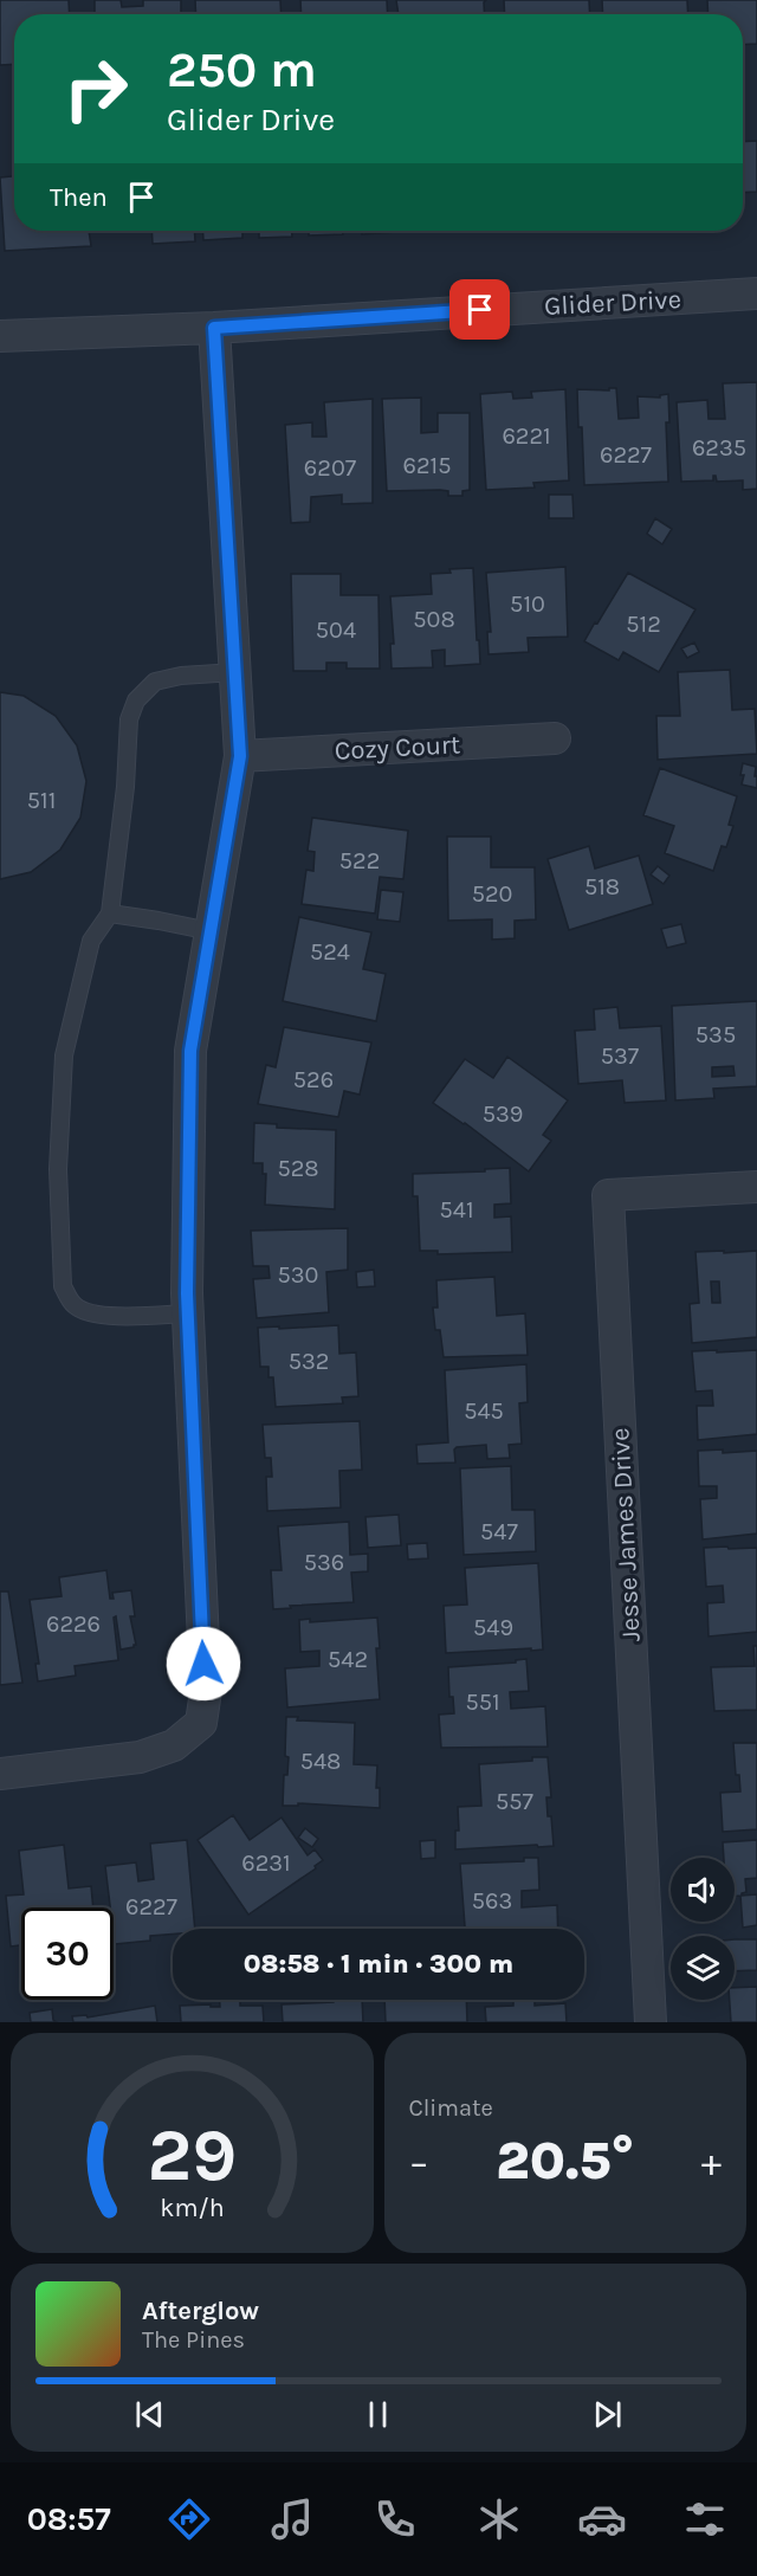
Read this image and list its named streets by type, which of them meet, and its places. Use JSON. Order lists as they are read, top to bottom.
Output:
{
  "streets": {
    "street": ["Glider Drive", "Cozy Court", "Jesse James Drive"]
  },
  "house_numbers": [
    "6221",
    "6235",
    "6227",
    "6215",
    "6207",
    "510",
    "508",
    "512",
    "504",
    "511",
    "522",
    "518",
    "520",
    "524",
    "535",
    "537",
    "526",
    "539",
    "528",
    "541",
    "530",
    "532",
    "545",
    "547",
    "536",
    "6226",
    "549",
    "542",
    "551",
    "548",
    "557",
    "6231",
    "563",
    "6227"
  ],
  "page": {
    "turn": ["250 m", "Glider Drive"],
    "then": "Then",
    "limit": "30",
    "trip": "08:58 · 1 min · 300 m",
    "tile": "Climate",
    "heat": ["−", "20.5°", "+"],
    "song": ["Afterglow", "The Pines"],
    "tabs": "08:57",
    "gauge": ["29", "km/h"]
  }
}
